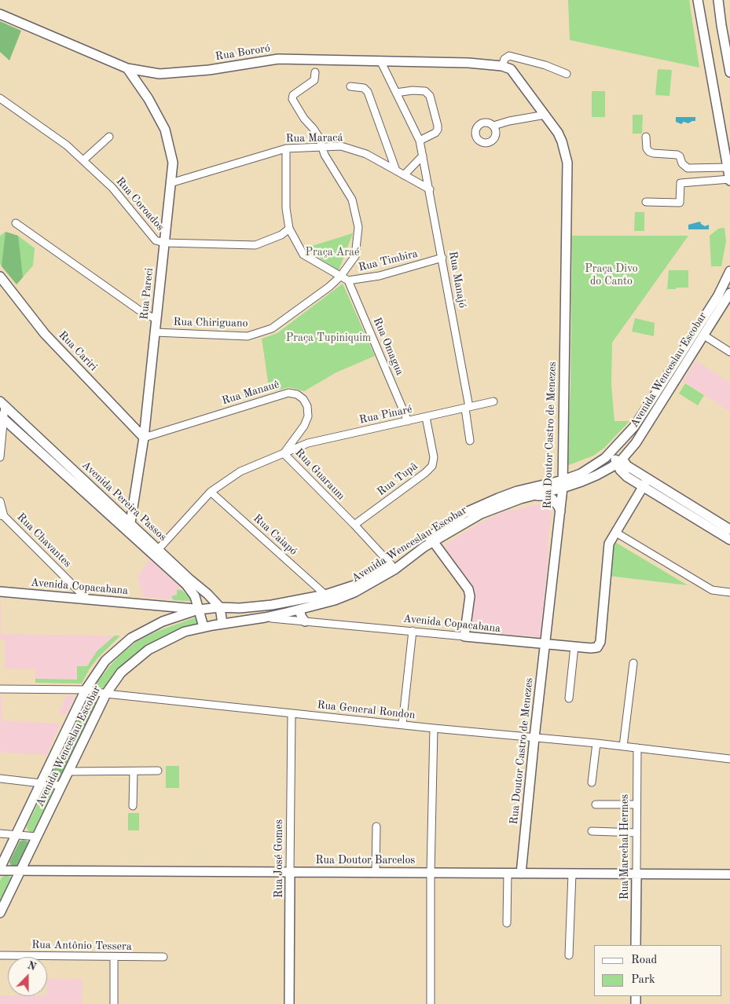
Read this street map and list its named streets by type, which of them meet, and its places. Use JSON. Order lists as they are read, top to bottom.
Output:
{
  "streets": {
    "street": [
      "Rua Bororó",
      "Rua Maracá",
      "Rua Coroados",
      "Rua Timbira",
      "Rua Manajó",
      "Rua Pareci",
      "Rua Chiriguano",
      "Rua Omagua",
      "Rua Cariri",
      "Avenida Wenceslau Escobar",
      "Rua Manauê",
      "Rua Pinaré",
      "Rua Doutor Castro de Menezes",
      "Rua Guaraum",
      "Rua Tupã",
      "Avenida Pereira Passos",
      "Rua Caiapó",
      "Rua Chavantes",
      "Avenida Copacabana",
      "Rua General Rondon",
      "Rua Marechal Hermes",
      "Rua José Gomes",
      "Rua Doutor Barcelos",
      "Rua Antônio Tessera"
    ]
  },
  "crossings": [
    ["Rua Bororó", "Rua Manajó"],
    ["Rua Bororó", "Rua Pareci"],
    ["Rua Bororó", "Rua Doutor Castro de Menezes"],
    ["Rua Maracá", "Rua Manajó"],
    ["Rua Maracá", "Rua Pareci"],
    ["Rua Coroados", "Rua Pareci"],
    ["Rua Timbira", "Rua Manajó"],
    ["Rua Timbira", "Rua Chiriguano"],
    ["Rua Timbira", "Rua Omagua"],
    ["Rua Manajó", "Rua Pinaré"],
    ["Rua Pareci", "Rua Chiriguano"],
    ["Rua Pareci", "Rua Cariri"],
    ["Rua Pareci", "Rua Manauê"],
    ["Rua Pareci", "Avenida Pereira Passos"],
    ["Rua Omagua", "Rua Pinaré"],
    ["Rua Cariri", "Rua Manauê"],
    ["Avenida Wenceslau Escobar", "Rua Doutor Castro de Menezes"],
    ["Avenida Wenceslau Escobar", "Rua Guaraum"],
    ["Avenida Wenceslau Escobar", "Avenida Pereira Passos"],
    ["Avenida Wenceslau Escobar", "Rua Caiapó"],
    ["Avenida Wenceslau Escobar", "Avenida Copacabana"],
    ["Avenida Wenceslau Escobar", "Rua General Rondon"],
    ["Avenida Wenceslau Escobar", "Rua Doutor Barcelos"],
    ["Rua Manauê", "Rua Pinaré"],
    ["Rua Manauê", "Rua Guaraum"],
    ["Rua Pinaré", "Rua Guaraum"],
    ["Rua Pinaré", "Rua Tupã"],
    ["Rua Doutor Castro de Menezes", "Avenida Copacabana"],
    ["Rua Doutor Castro de Menezes", "Rua General Rondon"],
    ["Rua Doutor Castro de Menezes", "Rua Doutor Barcelos"],
    ["Rua Guaraum", "Rua Tupã"],
    ["Rua Guaraum", "Avenida Pereira Passos"],
    ["Rua Guaraum", "Rua Caiapó"],
    ["Avenida Pereira Passos", "Avenida Copacabana"],
    ["Rua Chavantes", "Avenida Copacabana"],
    ["Rua General Rondon", "Rua Marechal Hermes"],
    ["Rua General Rondon", "Rua José Gomes"],
    ["Rua Marechal Hermes", "Rua Doutor Barcelos"],
    ["Rua José Gomes", "Rua Doutor Barcelos"]
  ],
  "parks": ["Praça Araé", "Praça Divo do Canto", "Praça Tupiniquim"],
  "legend": ["Road", "Park"],
  "north": "top"
}
